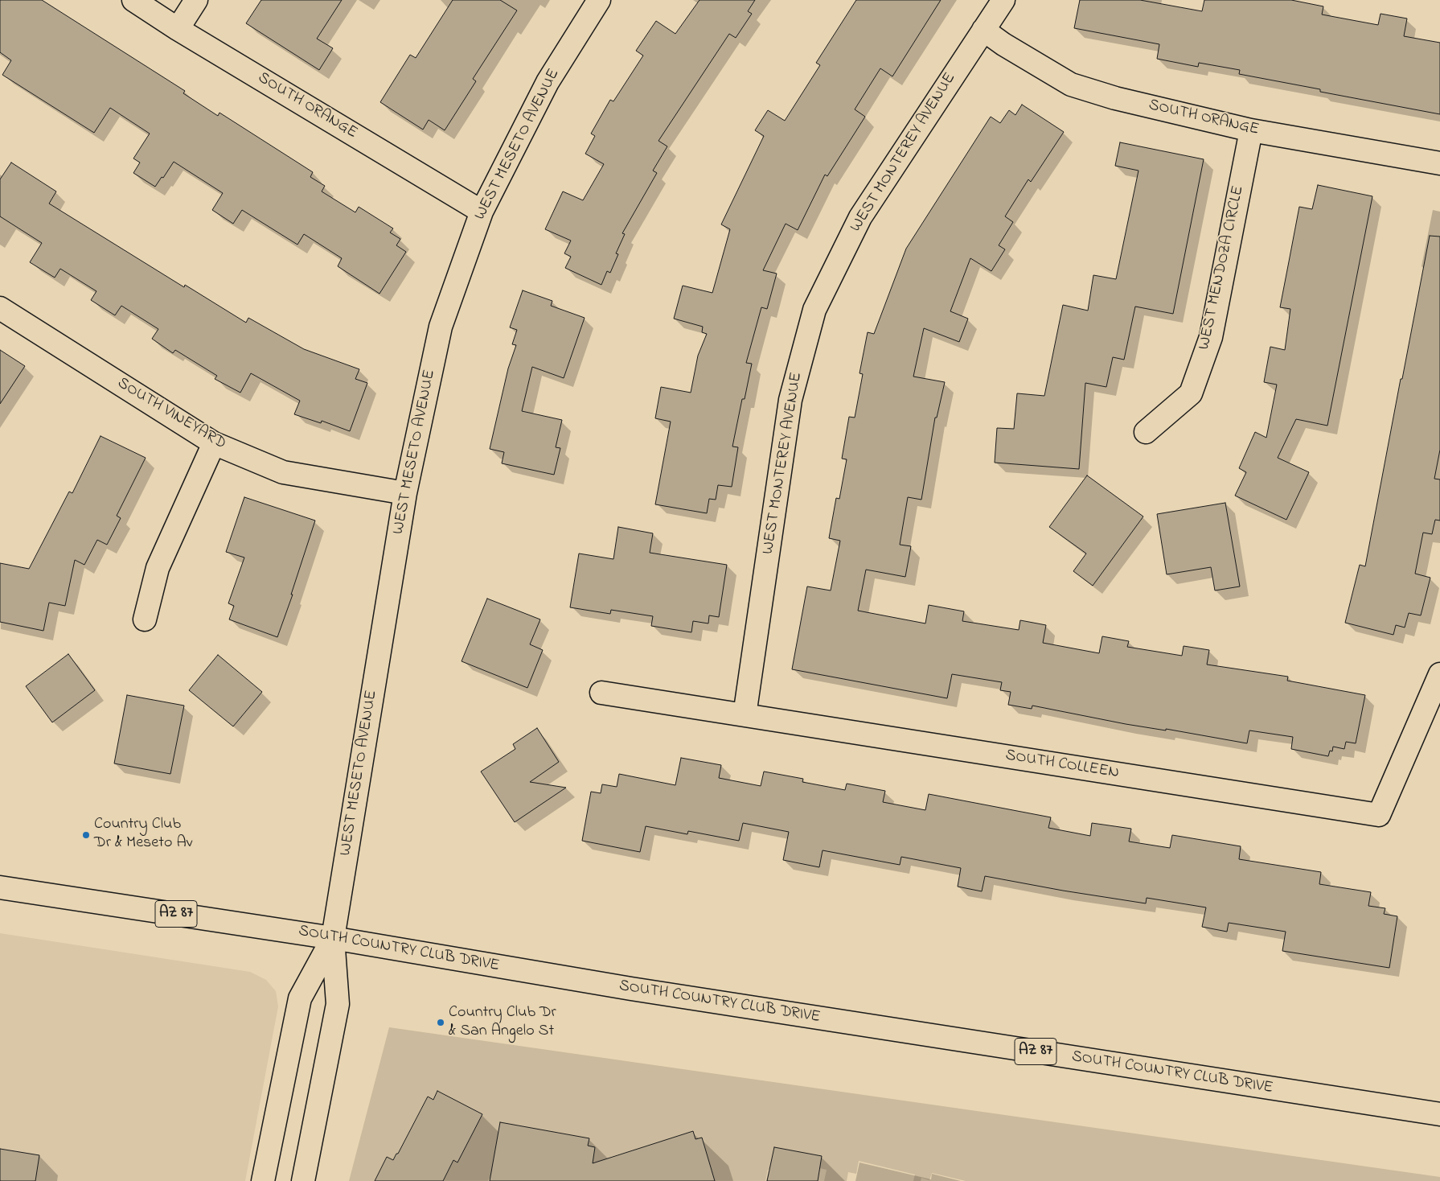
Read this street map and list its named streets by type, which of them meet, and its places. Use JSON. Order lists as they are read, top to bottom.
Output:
{
  "streets": {
    "street": [
      "SOUTH ORANGE",
      "WEST MESETO AVENUE",
      "WEST MONTEREY AVENUE",
      "WEST MENDOZA CIRCLE",
      "SOUTH VINEYARD",
      "SOUTH COLLEEN",
      "AZ 87",
      "SOUTH COUNTRY CLUB DRIVE"
    ]
  },
  "crossings": [
    ["SOUTH ORANGE", "WEST MESETO AVENUE"],
    ["SOUTH ORANGE", "WEST MONTEREY AVENUE"],
    ["SOUTH ORANGE", "WEST MENDOZA CIRCLE"],
    ["WEST MESETO AVENUE", "SOUTH VINEYARD"],
    ["WEST MESETO AVENUE", "SOUTH COUNTRY CLUB DRIVE"],
    ["WEST MONTEREY AVENUE", "SOUTH COLLEEN"]
  ],
  "places": ["Country Club Dr & Meseto Av", "Country Club Dr & San Angelo St"]
}
